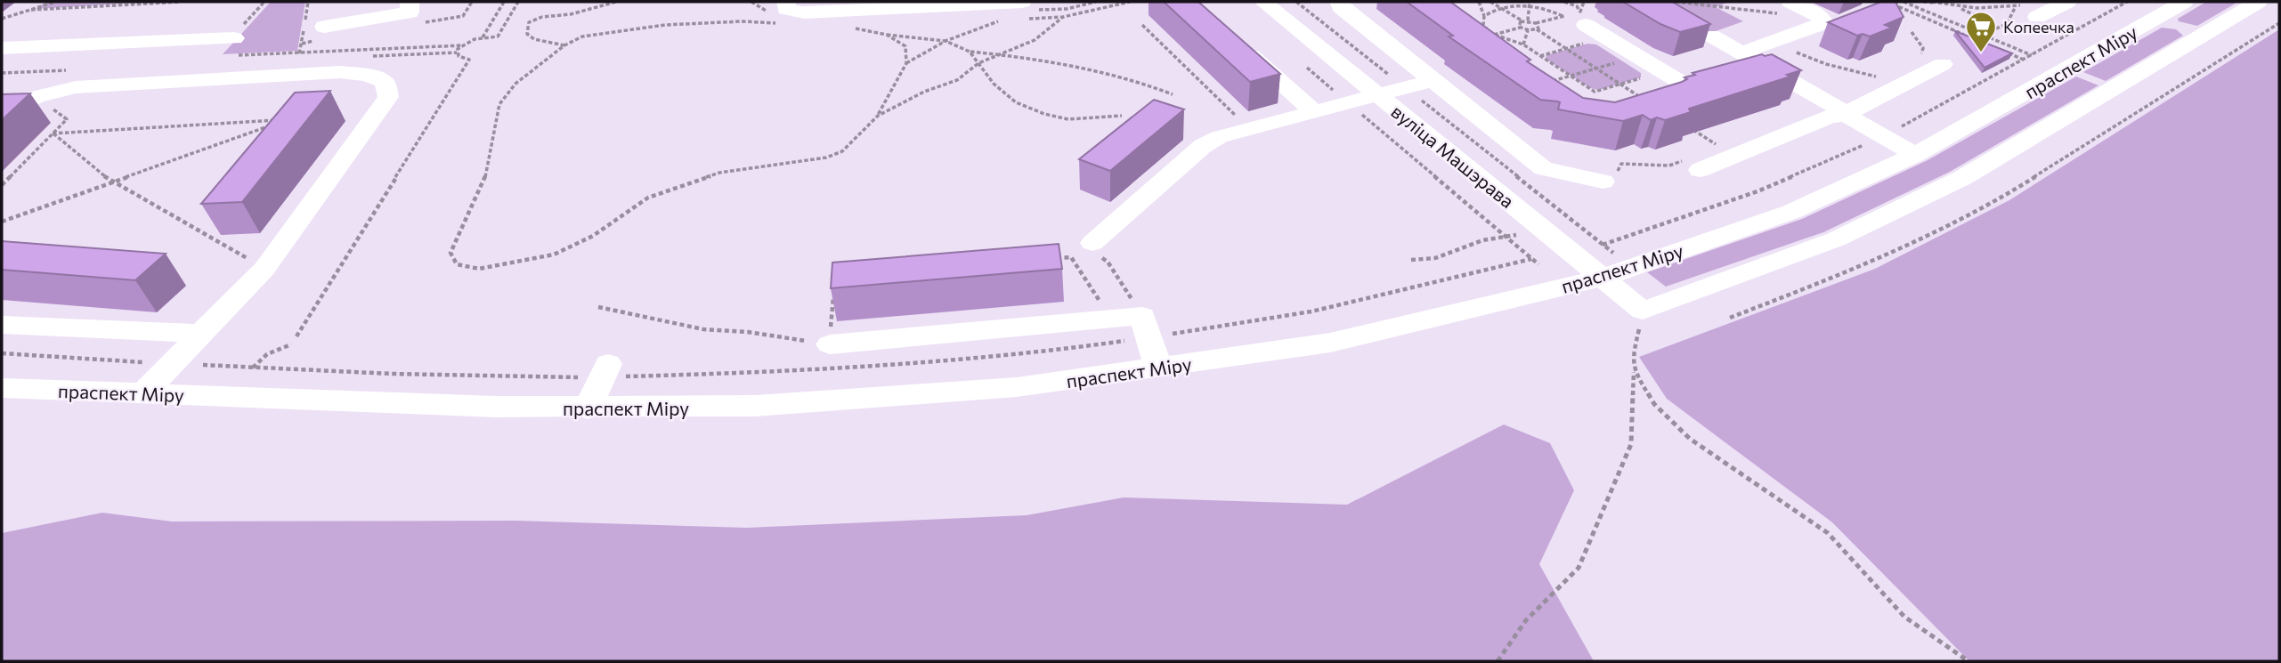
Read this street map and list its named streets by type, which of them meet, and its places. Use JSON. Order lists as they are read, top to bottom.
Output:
{
  "streets": {
    "street": ["праспект Міру", "вуліца Машэрава"]
  },
  "crossings": [
    ["праспект Міру", "вуліца Машэрава"]
  ],
  "places": {
    "supermarket": ["Копеечка"]
  }
}
